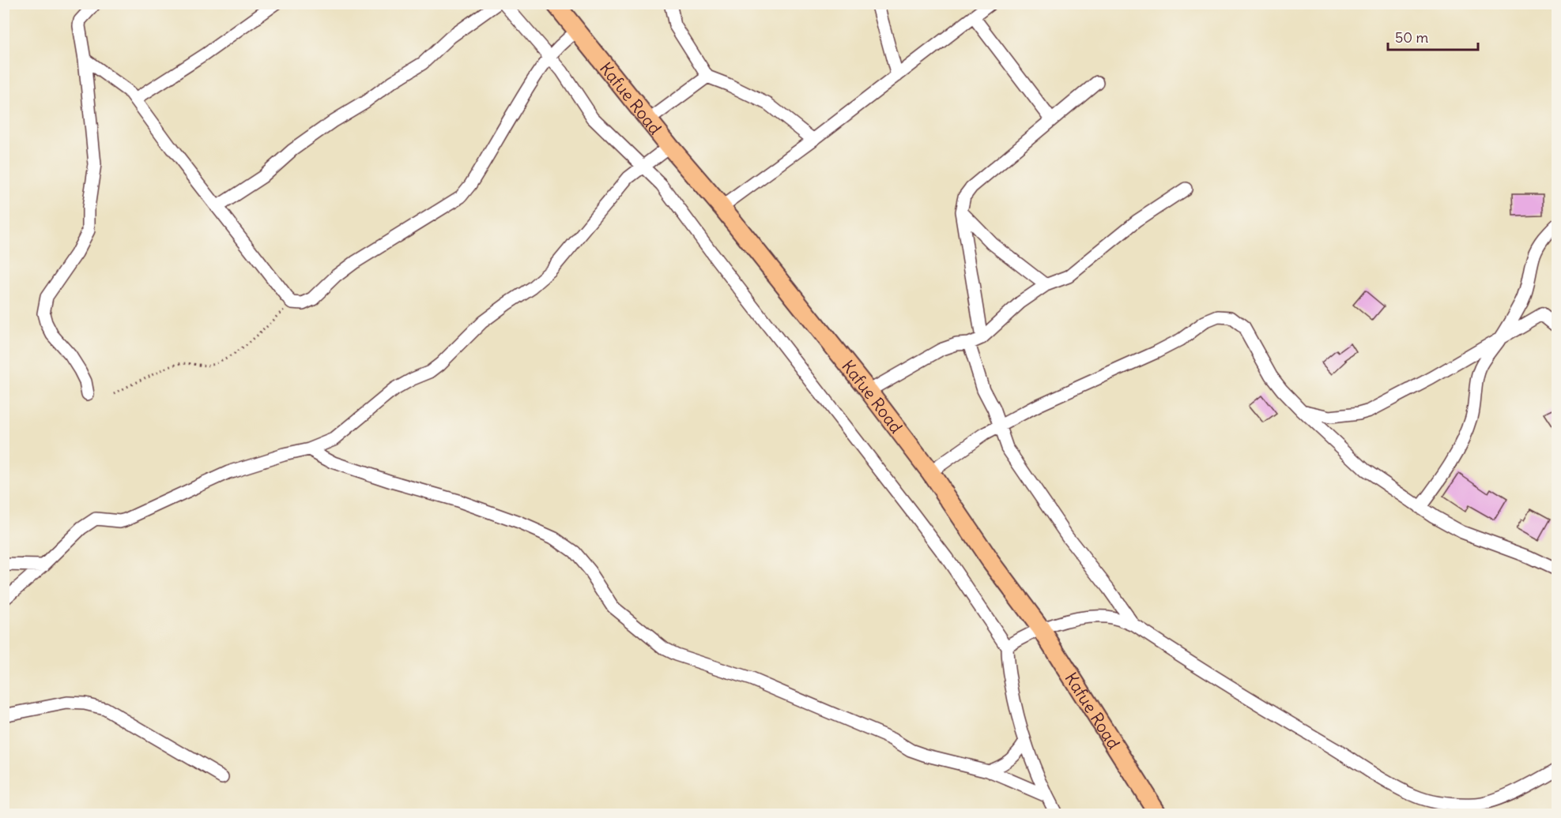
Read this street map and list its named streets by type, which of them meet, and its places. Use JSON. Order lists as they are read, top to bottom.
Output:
{
  "streets": {
    "highway": ["Kafue Road"]
  },
  "scale_bar": "50 m"
}
